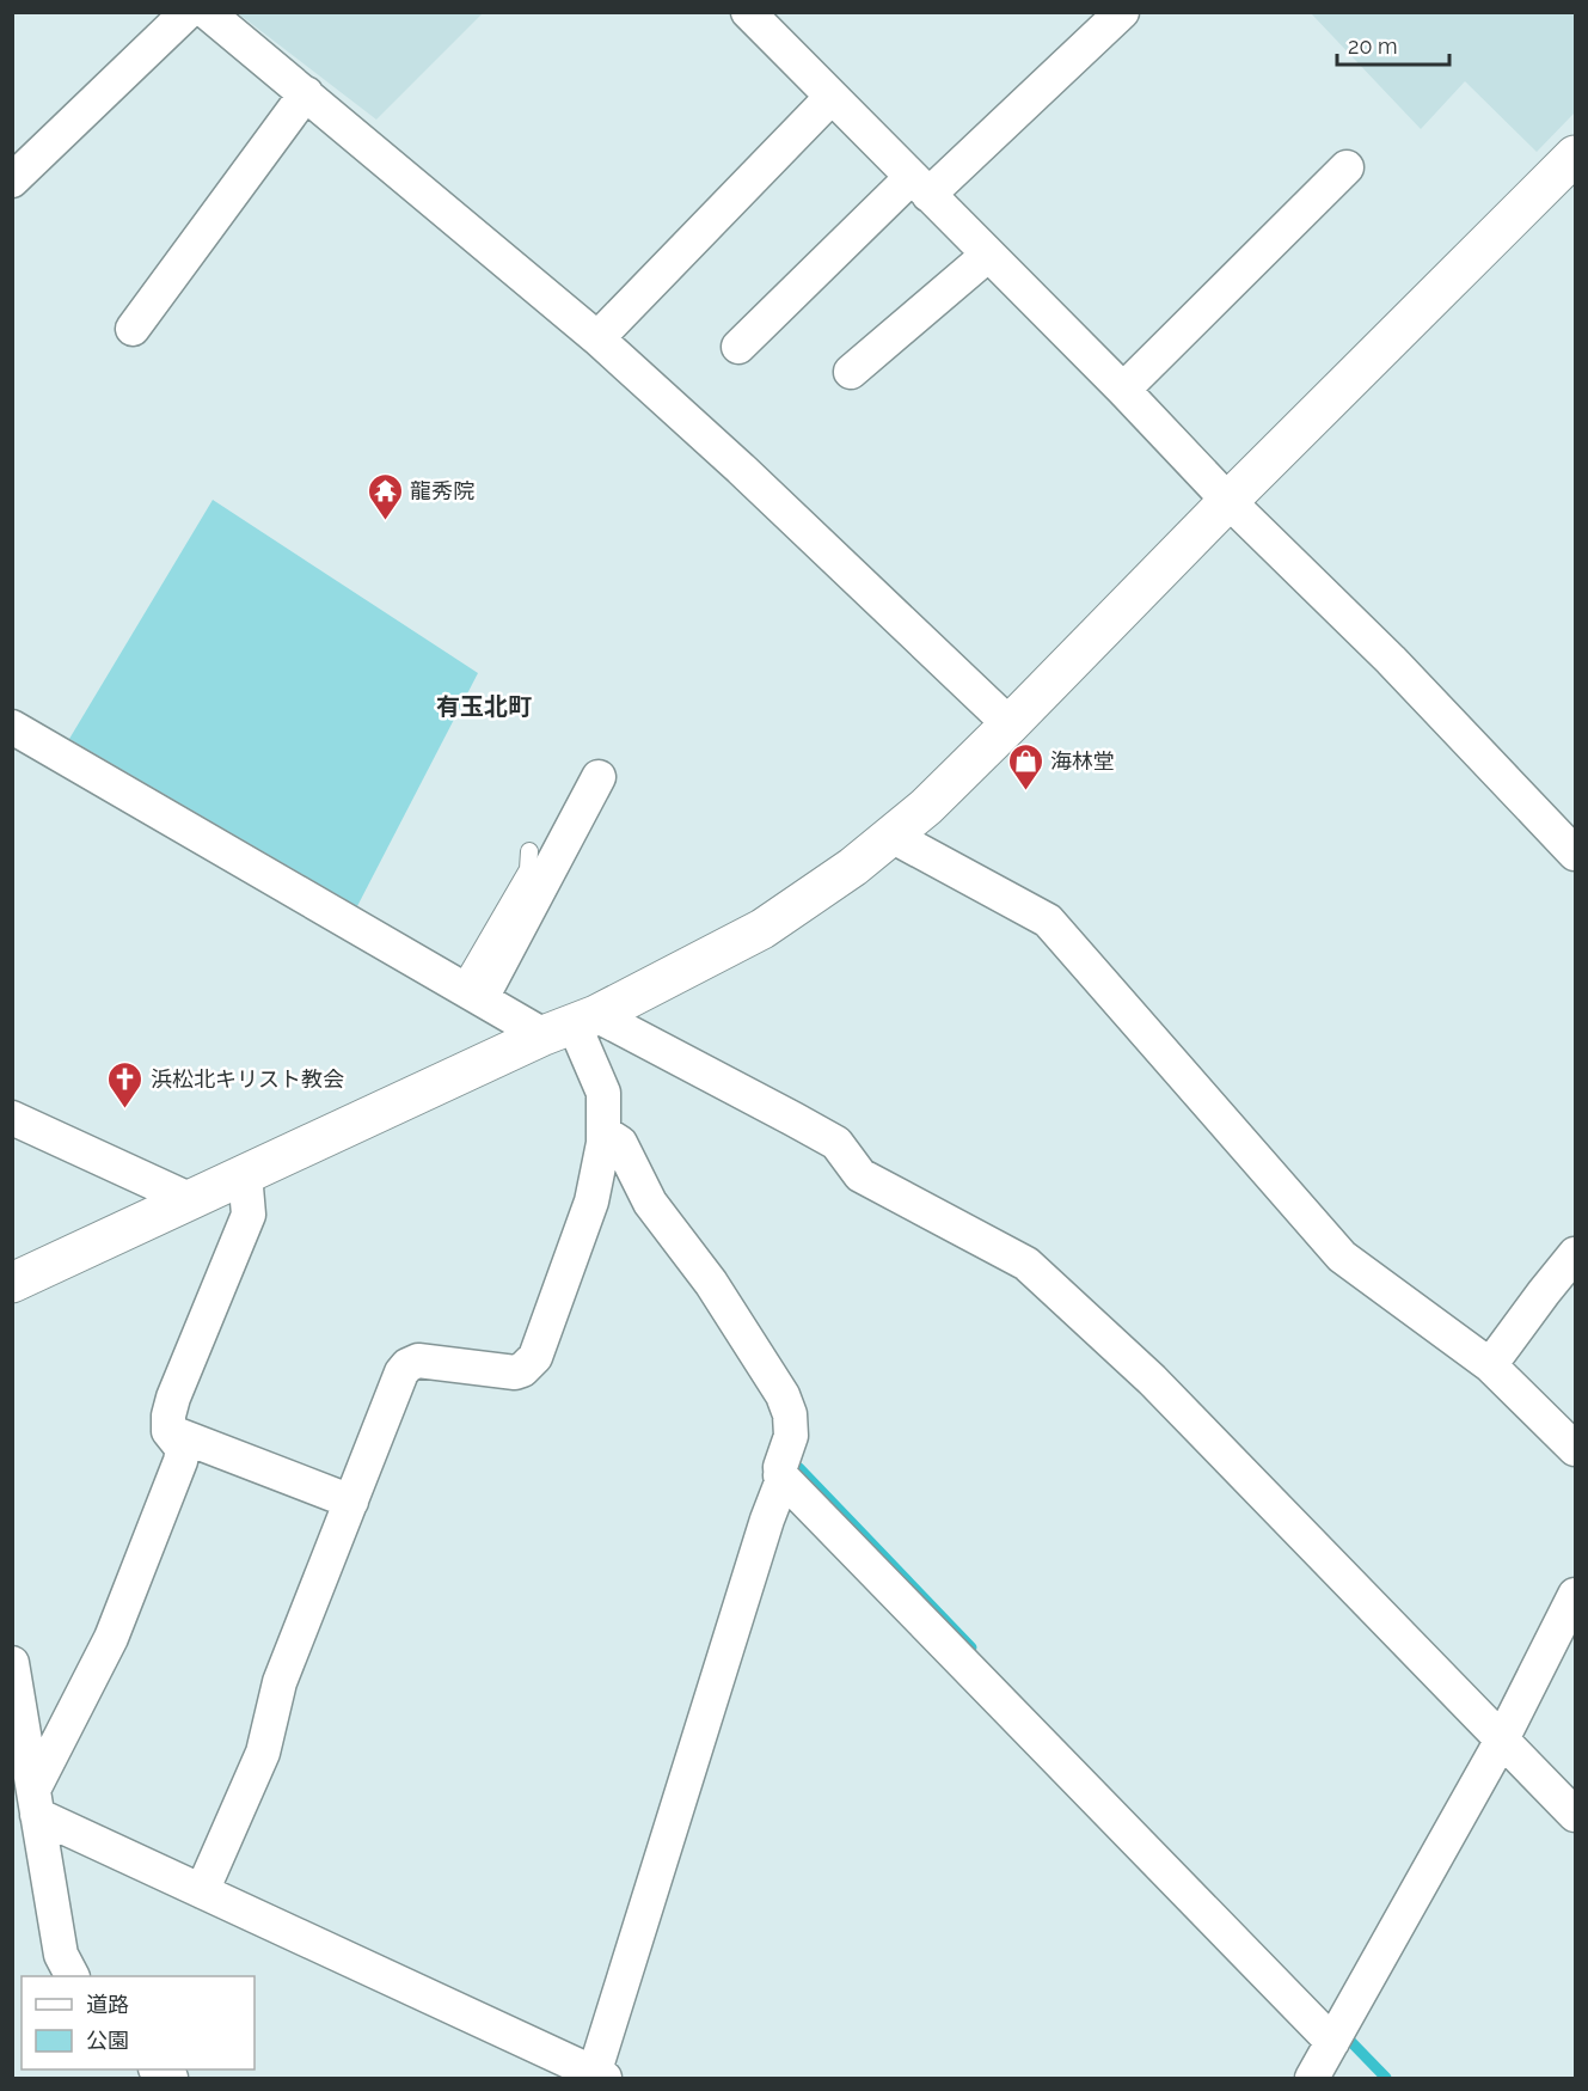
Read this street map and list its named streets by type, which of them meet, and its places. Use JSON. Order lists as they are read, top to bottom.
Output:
{
  "districts": ["有玉北町"],
  "places": {
    "temple": ["龍秀院"],
    "shop": ["海林堂"],
    "church": ["浜松北キリスト教会"]
  },
  "legend": ["道路", "公園"],
  "scale_bar": "20 m"
}
